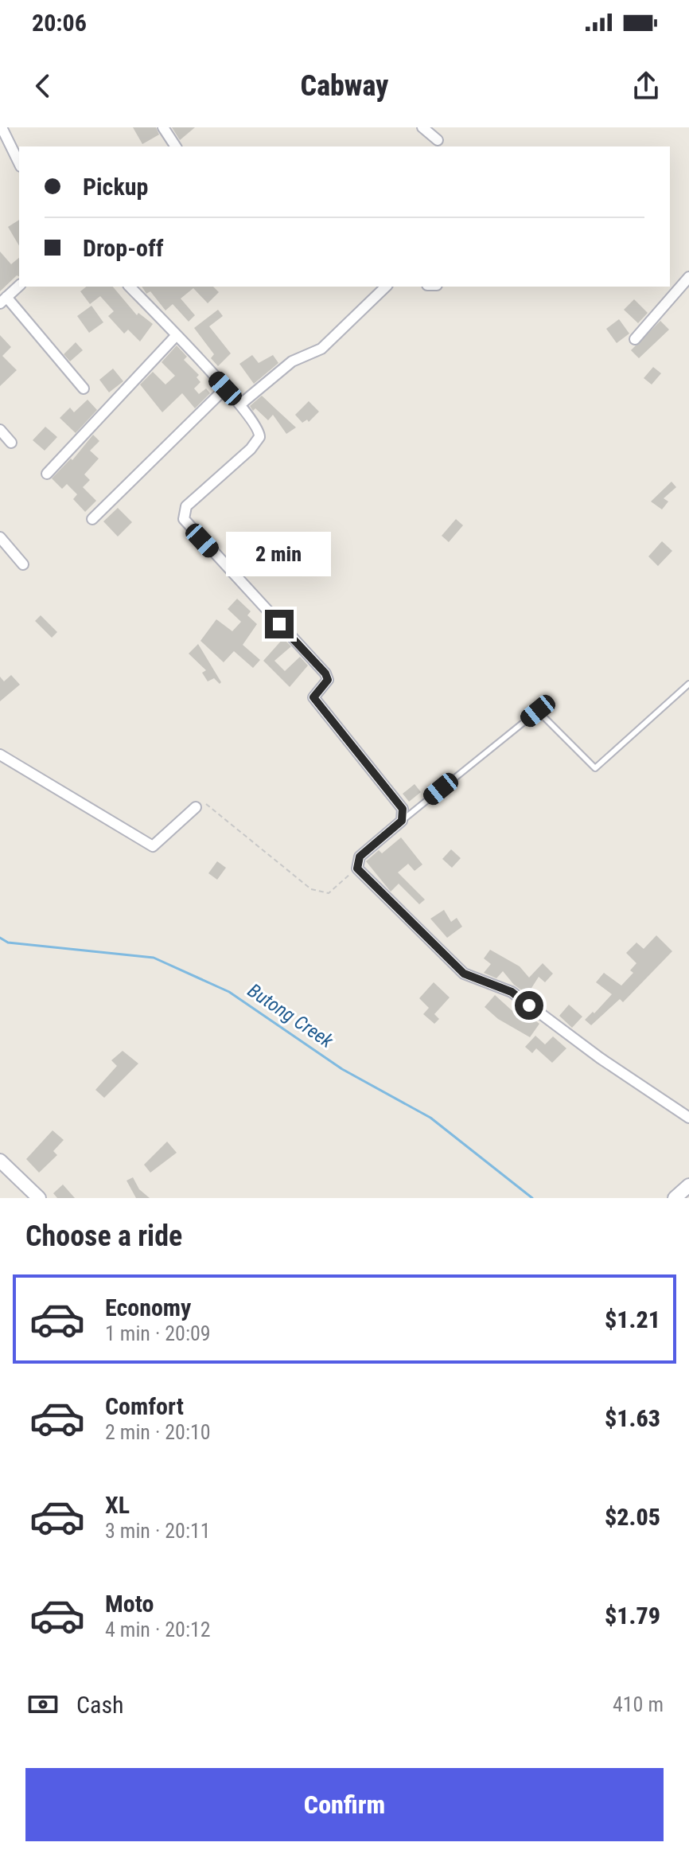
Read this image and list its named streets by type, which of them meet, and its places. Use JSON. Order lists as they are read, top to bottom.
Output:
{
  "water": ["Butong Creek"],
  "page": {
    "status": "20:06",
    "header": "Cabway",
    "banner": ["Pickup", "Drop-off"],
    "bubble": "2 min",
    "heading": "Choose a ride",
    "list": [
      {
        "name": "Economy",
        "note": "1 min · 20:09",
        "value": "$1.21"
      },
      {
        "name": "Comfort",
        "note": "2 min · 20:10",
        "value": "$1.63"
      },
      {
        "name": "XL",
        "note": "3 min · 20:11",
        "value": "$2.05"
      },
      {
        "name": "Moto",
        "note": "4 min · 20:12",
        "value": "$1.79"
      }
    ],
    "pay": ["Cash", "410 m"],
    "buttons": "Confirm"
  }
}
